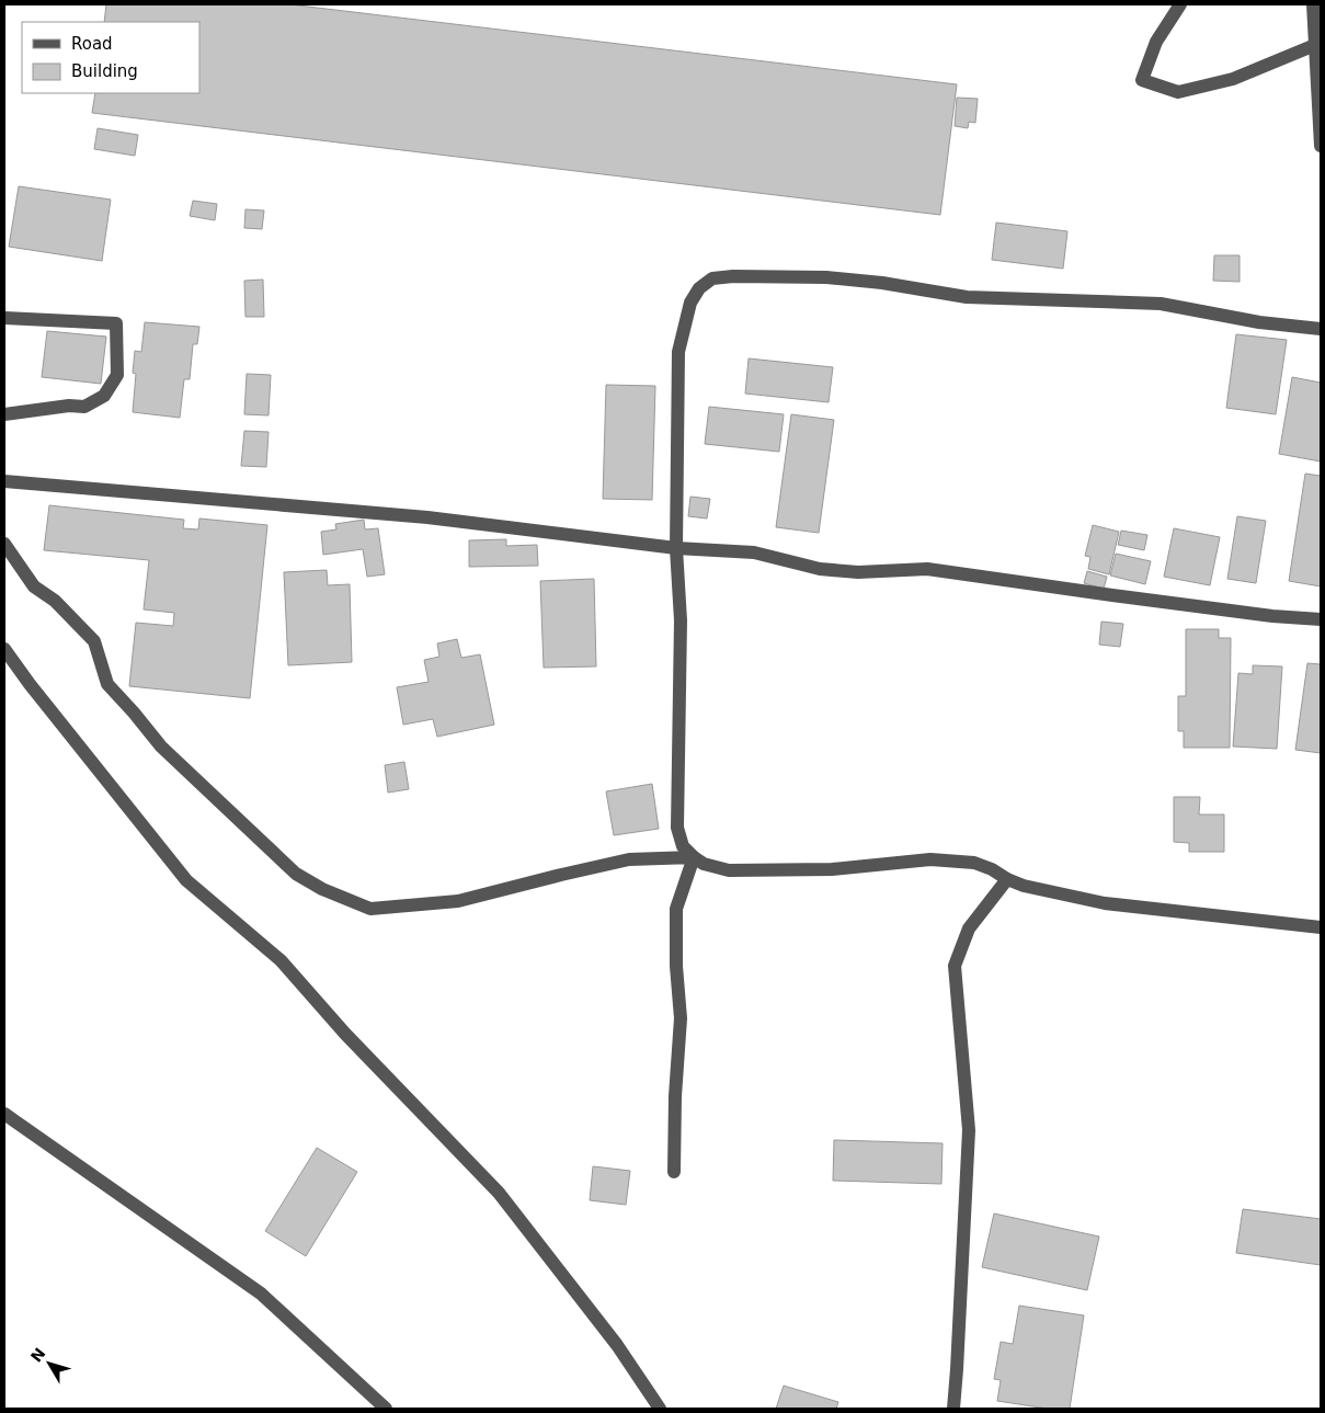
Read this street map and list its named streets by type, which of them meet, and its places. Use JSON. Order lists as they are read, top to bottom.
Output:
{
  "legend": ["Road", "Building"],
  "north": "top left"
}
